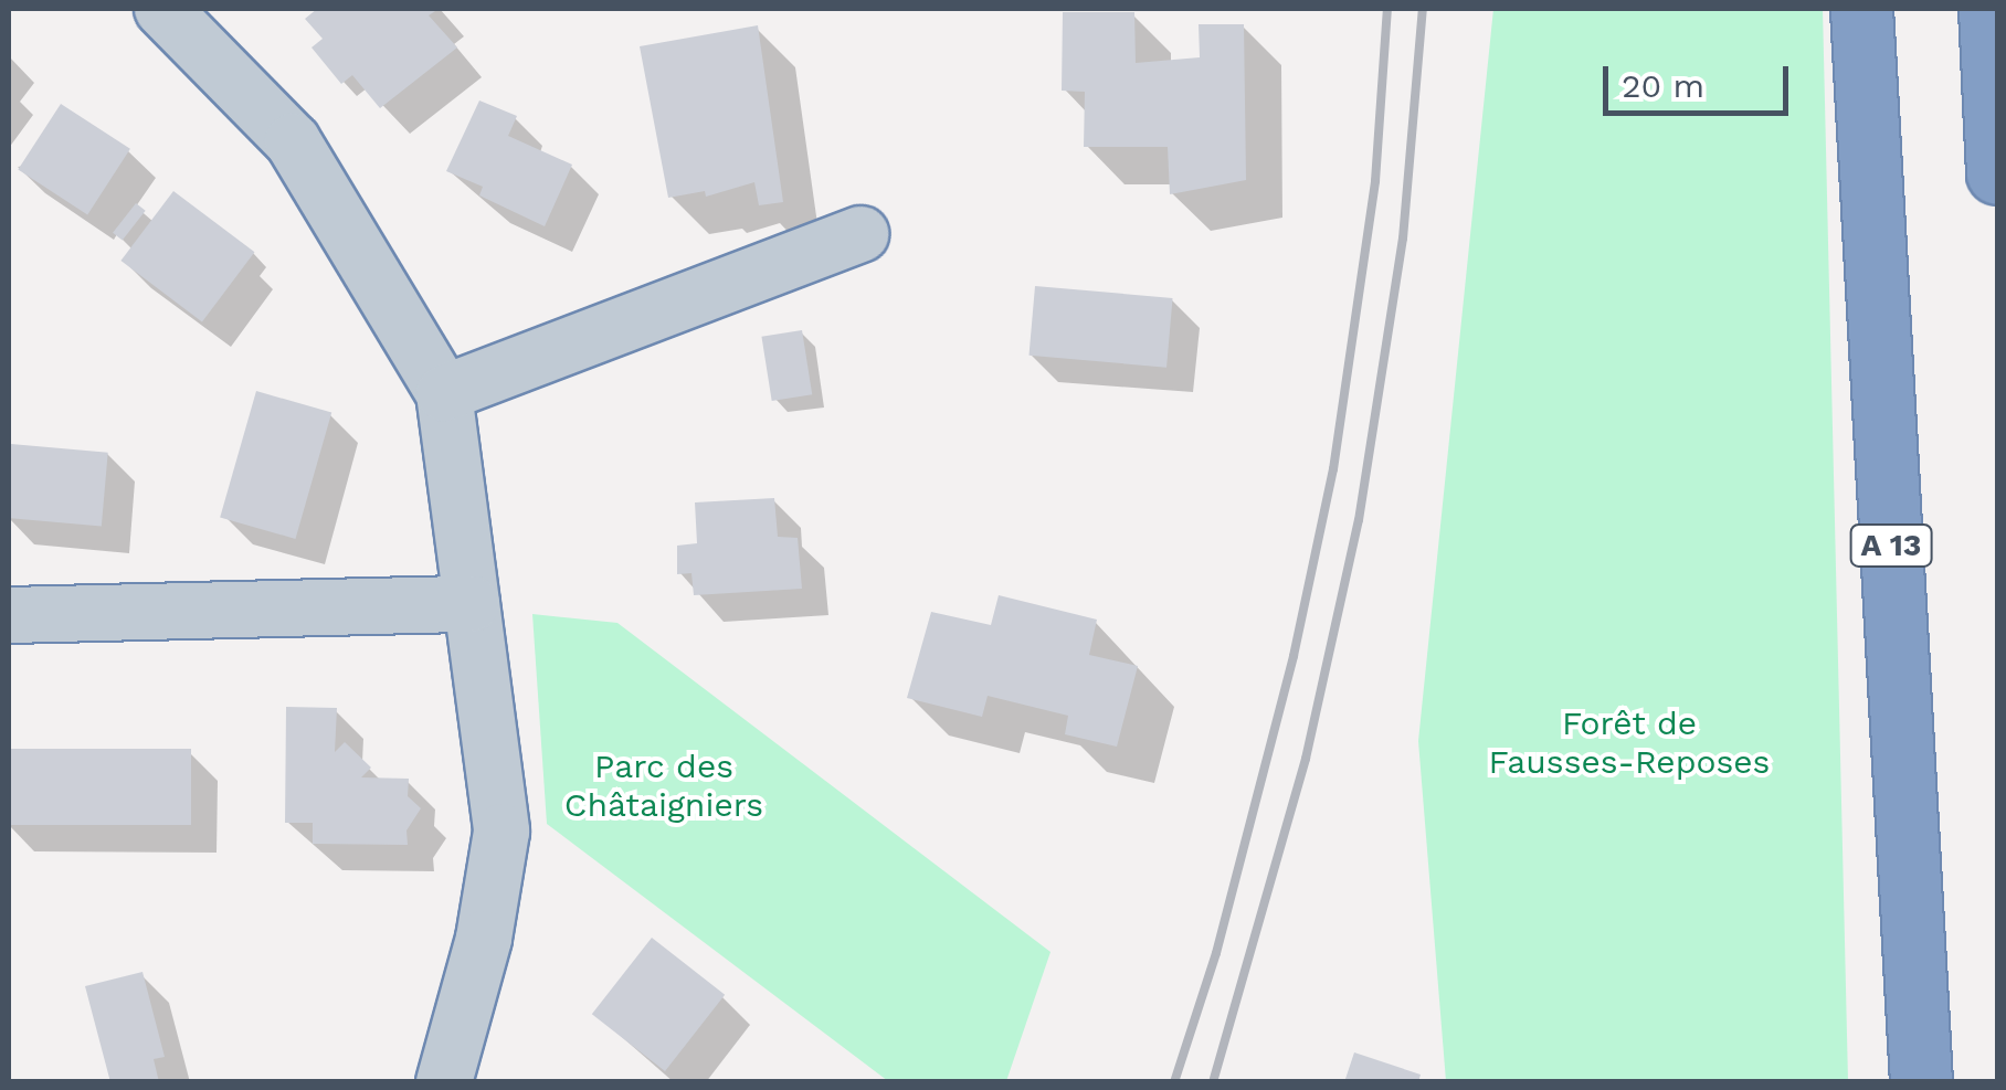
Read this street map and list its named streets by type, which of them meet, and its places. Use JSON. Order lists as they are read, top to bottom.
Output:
{
  "streets": {
    "highway": ["A 13"]
  },
  "parks": ["Forêt de Fausses-Reposes", "Parc des Châtaigniers"],
  "scale_bar": "20 m"
}
